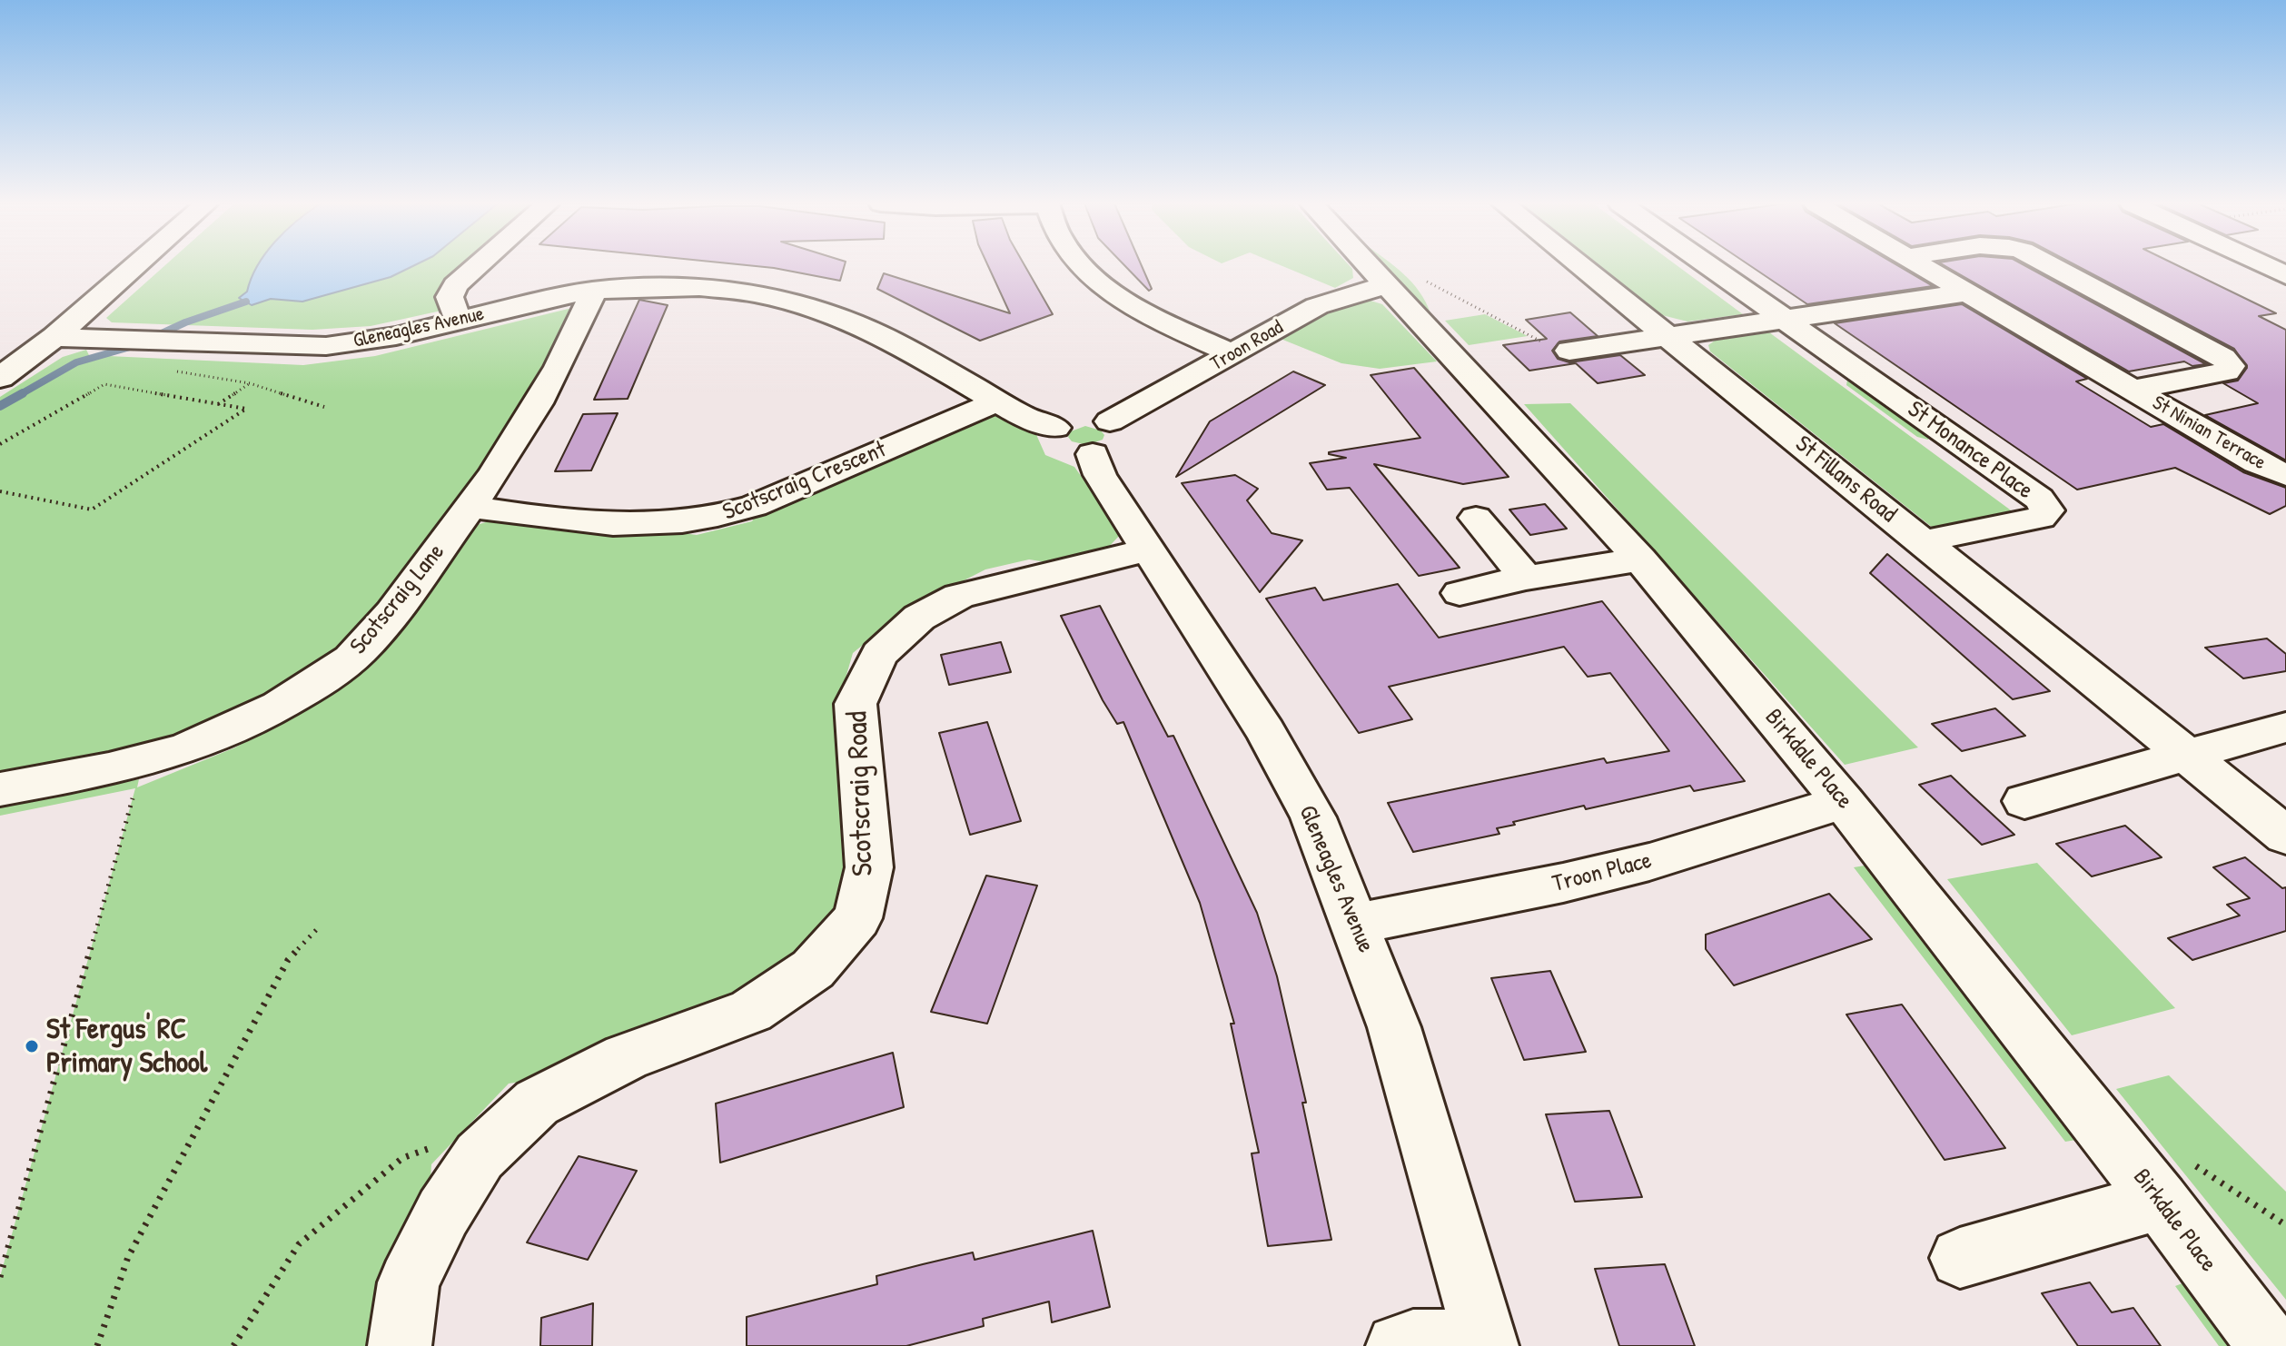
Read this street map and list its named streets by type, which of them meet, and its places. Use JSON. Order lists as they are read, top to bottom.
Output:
{
  "streets": {
    "street": [
      "Gleneagles Avenue",
      "Troon Road",
      "St Ninian Terrace",
      "St Monance Place",
      "St Fillans Road",
      "Scotscraig Crescent",
      "Scotscraig Lane",
      "Birkdale Place",
      "Scotscraig Road",
      "Troon Place"
    ]
  },
  "crossings": [
    ["Gleneagles Avenue", "Troon Road"],
    ["Gleneagles Avenue", "Scotscraig Crescent"],
    ["Gleneagles Avenue", "Scotscraig Lane"],
    ["Gleneagles Avenue", "Scotscraig Road"],
    ["Gleneagles Avenue", "Troon Place"],
    ["Troon Road", "Birkdale Place"],
    ["St Monance Place", "St Fillans Road"],
    ["Scotscraig Crescent", "Scotscraig Lane"],
    ["Birkdale Place", "Troon Place"]
  ],
  "places": ["St Fergus' RC Primary School"]
}
